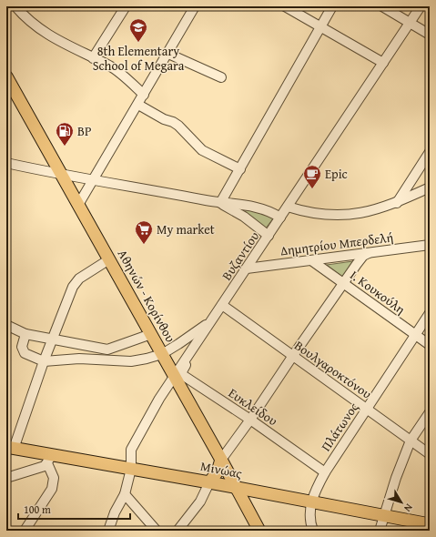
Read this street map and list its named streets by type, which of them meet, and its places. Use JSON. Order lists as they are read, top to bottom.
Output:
{
  "streets": {
    "main road": ["Αθηνών - Κορίνθου", "Μινώας"],
    "street": [
      "Δημητρίου Μπερδελή",
      "Βυζαντίου",
      "Ι. Κουκούλη",
      "Βουλγαροκτόνου",
      "Ευκλείδου",
      "Πλάτωνος"
    ]
  },
  "crossings": [
    ["Δημητρίου Μπερδελή", "Βυζαντίου"],
    ["Δημητρίου Μπερδελή", "Ι. Κουκούλη"],
    ["Βυζαντίου", "Αθηνών - Κορίνθου"],
    ["Βυζαντίου", "Βουλγαροκτόνου"],
    ["Βυζαντίου", "Ευκλείδου"],
    ["Βυζαντίου", "Μινώας"],
    ["Ι. Κουκούλη", "Πλάτωνος"],
    ["Αθηνών - Κορίνθου", "Μινώας"],
    ["Βουλγαροκτόνου", "Πλάτωνος"],
    ["Ευκλείδου", "Πλάτωνος"],
    ["Πλάτωνος", "Μινώας"]
  ],
  "places": {
    "school or university": ["8th Elementary School of Megara"],
    "fuel station": ["BP"],
    "cafe": ["Epic"],
    "supermarket": ["My market"]
  },
  "scale_bar": "100 m",
  "north": "bottom right"
}
